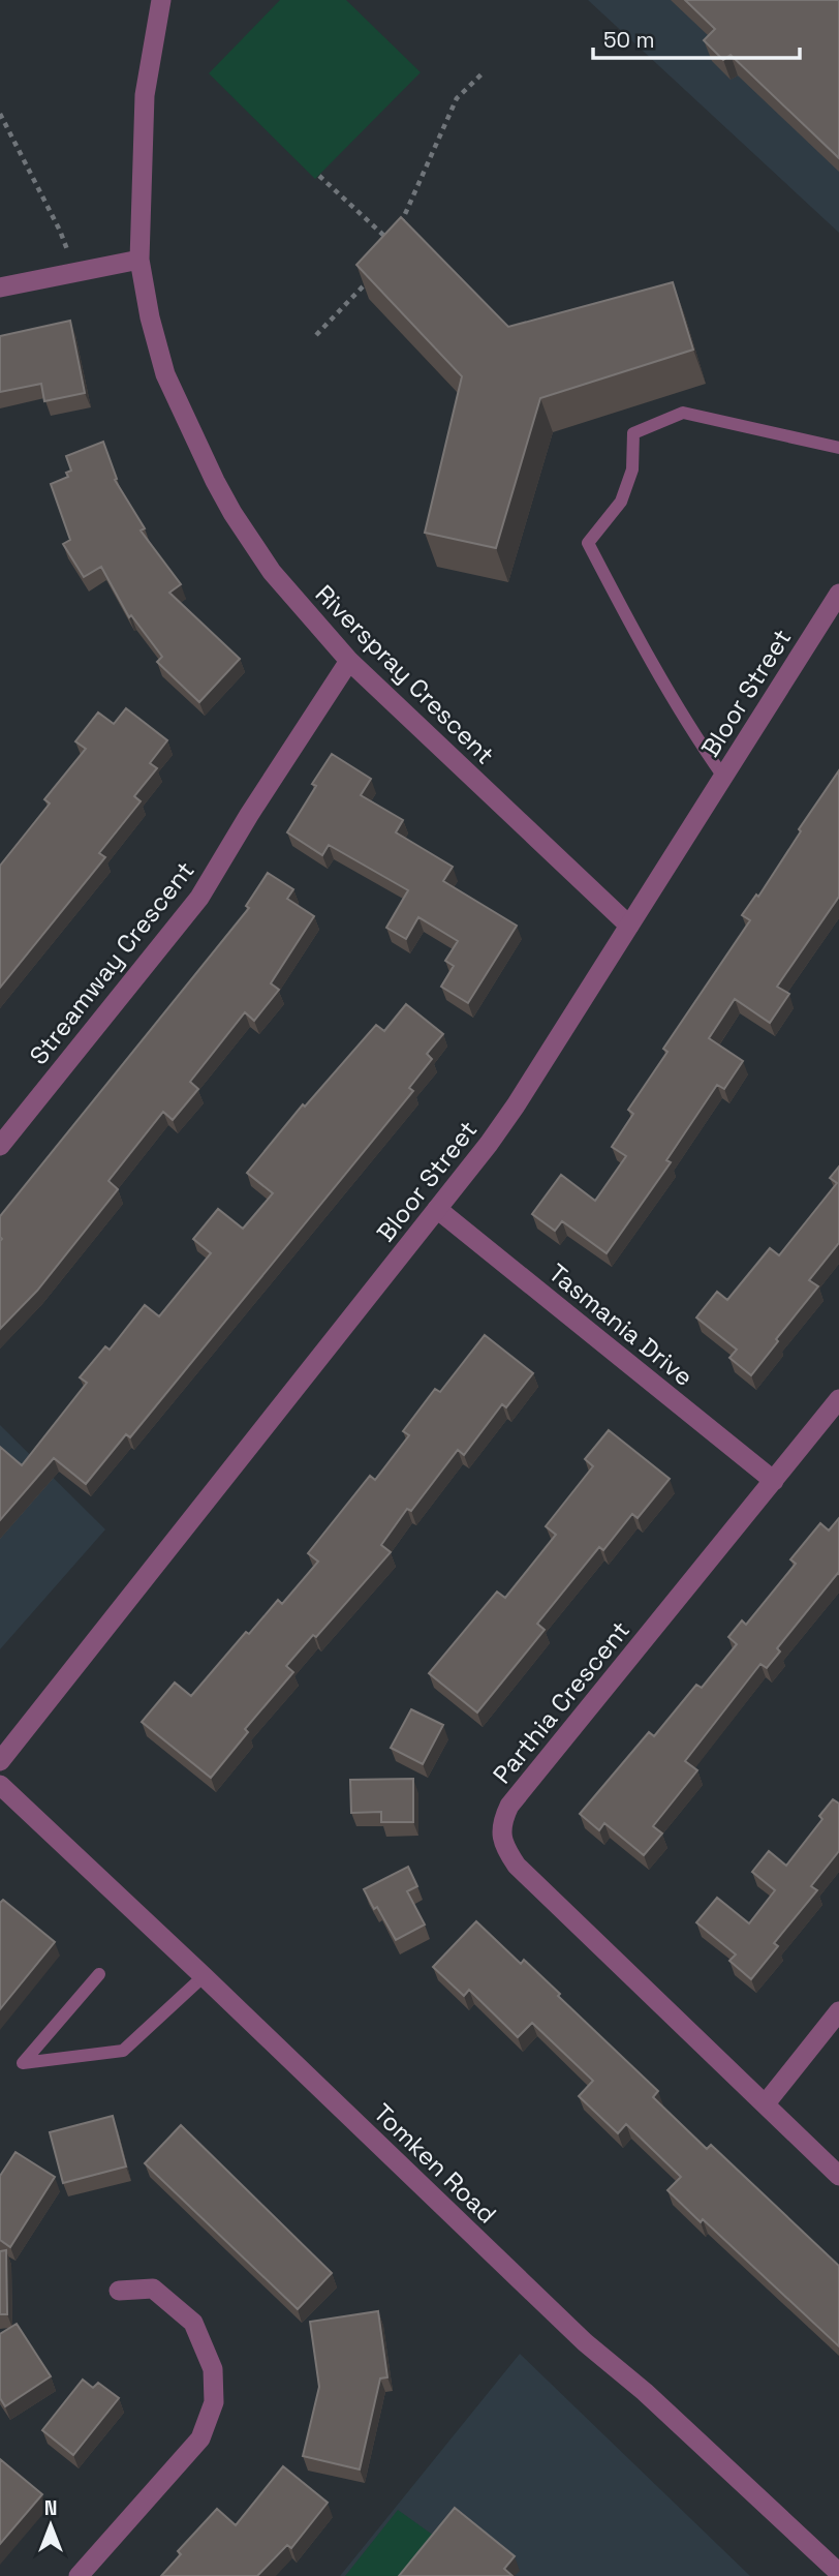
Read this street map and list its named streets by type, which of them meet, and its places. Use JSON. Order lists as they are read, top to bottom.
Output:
{
  "streets": {
    "street": [
      "Riverspray Crescent",
      "Bloor Street",
      "Streamway Crescent",
      "Tasmania Drive",
      "Parthia Crescent",
      "Tomken Road"
    ]
  },
  "crossings": [
    ["Riverspray Crescent", "Bloor Street"],
    ["Riverspray Crescent", "Streamway Crescent"],
    ["Bloor Street", "Tasmania Drive"],
    ["Tasmania Drive", "Parthia Crescent"]
  ],
  "scale_bar": "50 m",
  "north": "top"
}
